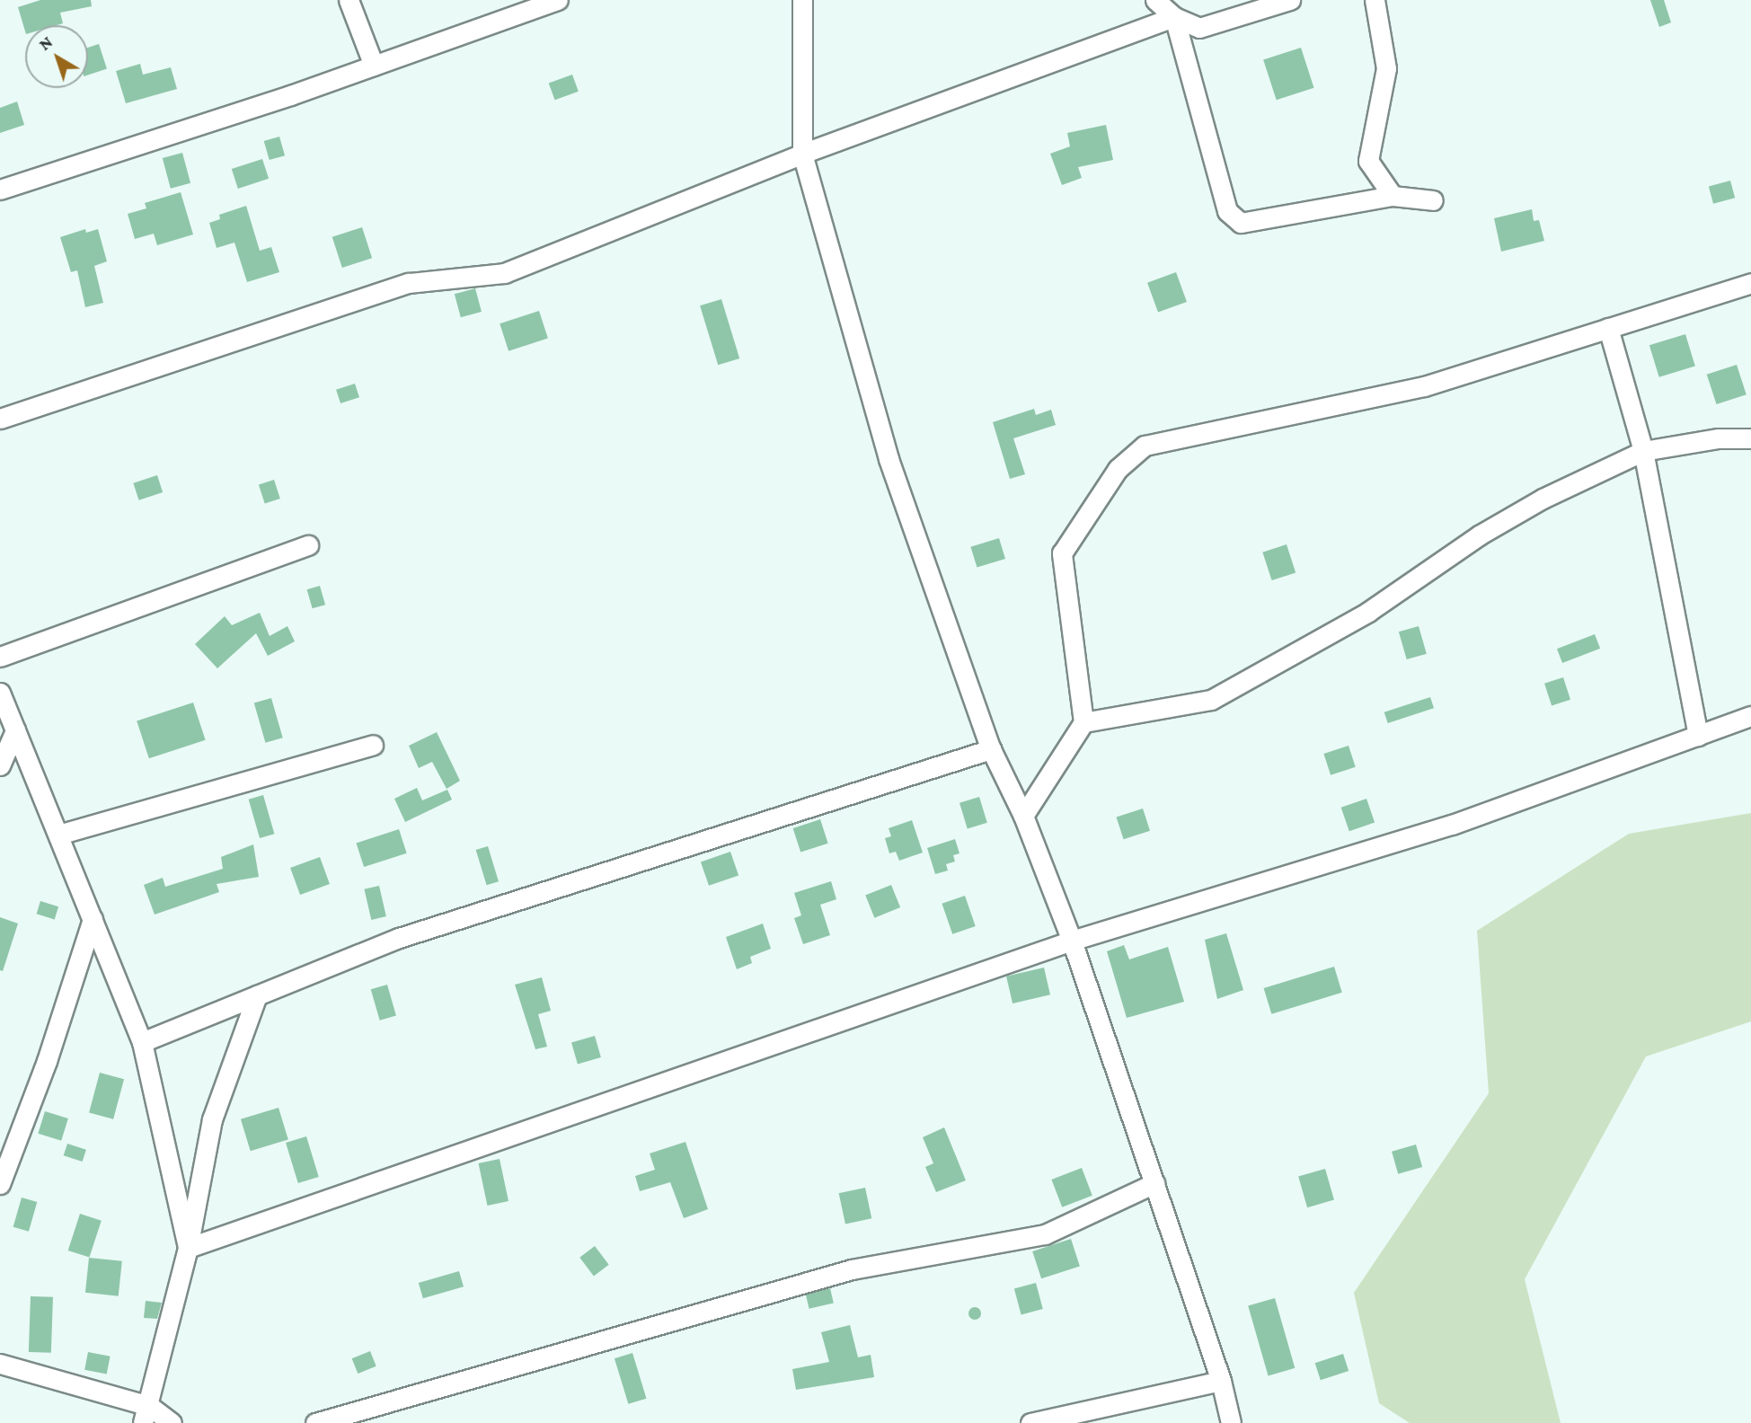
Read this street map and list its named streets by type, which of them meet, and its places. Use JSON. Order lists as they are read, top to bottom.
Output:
{
  "north": "top left"
}
